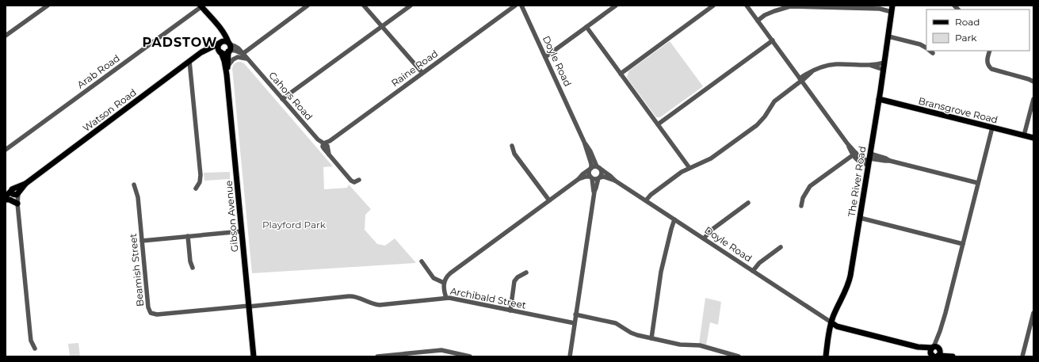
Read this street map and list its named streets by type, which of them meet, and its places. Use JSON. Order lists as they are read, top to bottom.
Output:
{
  "streets": {
    "main road": [
      "Cahors Road",
      "Watson Road",
      "Bransgrove Road",
      "The River Road",
      "Gibson Avenue"
    ],
    "street": [
      "Doyle Road",
      "Raine Road",
      "Arab Road",
      "Beamish Street",
      "Archibald Street"
    ]
  },
  "crossings": [
    ["Doyle Road", "The River Road"],
    ["Raine Road", "Cahors Road"],
    ["Arab Road", "Cahors Road"],
    ["Cahors Road", "Watson Road"],
    ["Cahors Road", "Gibson Avenue"],
    ["Watson Road", "Gibson Avenue"],
    ["Bransgrove Road", "The River Road"],
    ["Gibson Avenue", "Beamish Street"],
    ["Gibson Avenue", "Archibald Street"],
    ["Beamish Street", "Archibald Street"]
  ],
  "districts": ["PADSTOW"],
  "parks": ["Playford Park"],
  "legend": ["Road", "Park"]
}
